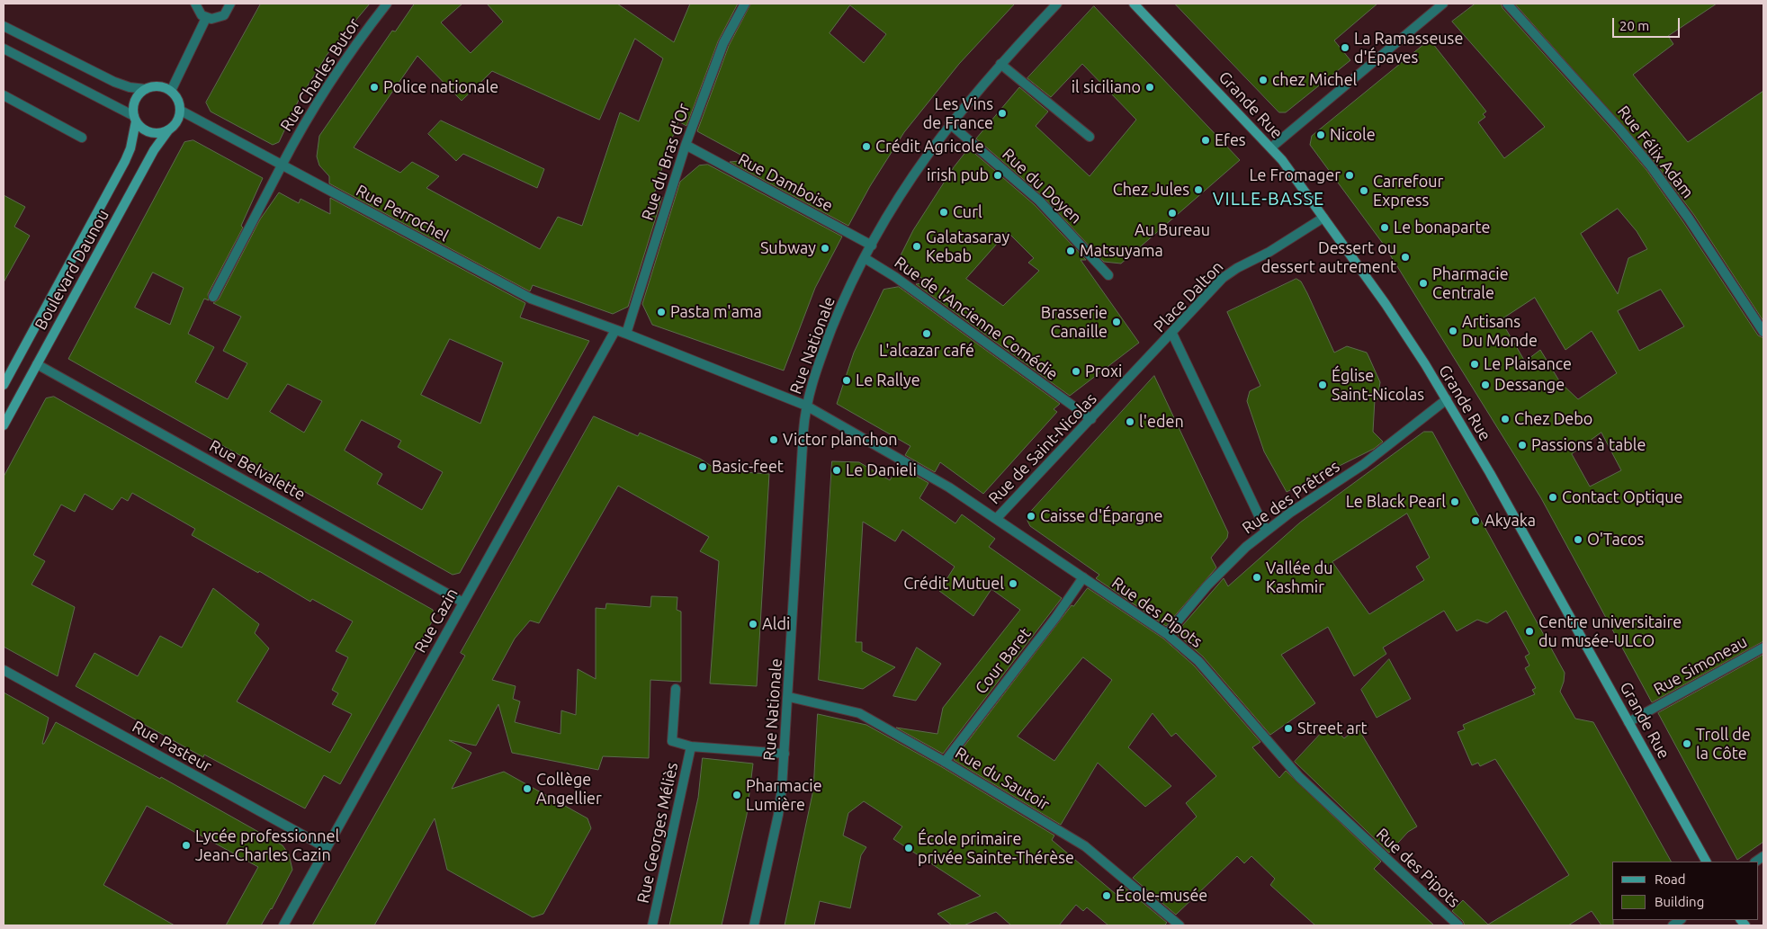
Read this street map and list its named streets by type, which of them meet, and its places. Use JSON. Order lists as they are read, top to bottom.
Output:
{
  "streets": {
    "main road": ["Grande Rue", "Boulevard Daunou"],
    "street": [
      "Rue Charles Butor",
      "Rue Félix Adam",
      "Rue du Bras d'Or",
      "Rue Damboise",
      "Rue du Doyen",
      "Rue Perrochel",
      "Place Dalton",
      "Rue de l'Ancienne Comédie",
      "Rue Nationale",
      "Rue de Saint-Nicolas",
      "Rue Belvalette",
      "Rue des Prêtres",
      "Rue des Pipots",
      "Rue Cazin",
      "Cour Baret",
      "Rue Simoneau",
      "Rue Pasteur",
      "Rue du Sautoir",
      "Rue Georges Méliès"
    ]
  },
  "crossings": [
    ["Rue Charles Butor", "Rue Perrochel"],
    ["Grande Rue", "Place Dalton"],
    ["Grande Rue", "Rue des Prêtres"],
    ["Grande Rue", "Rue Simoneau"],
    ["Rue du Bras d'Or", "Rue Damboise"],
    ["Rue du Bras d'Or", "Rue Perrochel"],
    ["Rue du Bras d'Or", "Rue des Pipots"],
    ["Rue Damboise", "Rue Nationale"],
    ["Rue du Doyen", "Rue Nationale"],
    ["Rue Perrochel", "Boulevard Daunou"],
    ["Rue Perrochel", "Rue des Pipots"],
    ["Rue Perrochel", "Rue Cazin"],
    ["Boulevard Daunou", "Rue Belvalette"],
    ["Place Dalton", "Rue de Saint-Nicolas"],
    ["Rue de l'Ancienne Comédie", "Rue Nationale"],
    ["Rue de l'Ancienne Comédie", "Rue de Saint-Nicolas"],
    ["Rue Nationale", "Rue des Pipots"],
    ["Rue Nationale", "Rue du Sautoir"],
    ["Rue de Saint-Nicolas", "Rue des Pipots"],
    ["Rue Belvalette", "Rue Cazin"],
    ["Rue des Prêtres", "Rue des Pipots"],
    ["Rue des Pipots", "Cour Baret"],
    ["Rue Cazin", "Rue Pasteur"],
    ["Cour Baret", "Rue du Sautoir"]
  ],
  "districts": ["VILLE-BASSE"],
  "places": [
    "La Ramasseuse d'Épaves",
    "chez Michel",
    "Police nationale",
    "il siciliano",
    "Les Vins de France",
    "Nicole",
    "Efes",
    "Crédit Agricole",
    "irish pub",
    "Le Fromager",
    "Chez Jules",
    "Carrefour Express",
    "Curl",
    "Au Bureau",
    "Le bonaparte",
    "Galatasaray Kebab",
    "Subway",
    "Matsuyama",
    "Dessert ou dessert autrement",
    "Pharmacie Centrale",
    "Pasta m'ama",
    "Brasserie Canaille",
    "Artisans Du Monde",
    "L'alcazar café",
    "Le Plaisance",
    "Proxi",
    "Le Rallye",
    "Église Saint-Nicolas",
    "Dessange",
    "Chez Debo",
    "l'eden",
    "Victor planchon",
    "Passions à table",
    "Basic-feet",
    "Le Danieli",
    "Contact Optique",
    "Le Black Pearl",
    "Caisse d'Épargne",
    "Akyaka",
    "O'Tacos",
    "Vallée du Kashmir",
    "Crédit Mutuel",
    "Aldi",
    "Centre universitaire du musée-ULCO",
    "Street art",
    "Troll de la Côte",
    "Collège Angellier",
    "Pharmacie Lumière",
    "Lycée professionnel Jean-Charles Cazin",
    "École primaire privée Sainte-Thérèse",
    "École-musée"
  ],
  "legend": ["Road", "Building"],
  "scale_bar": "20 m"
}
